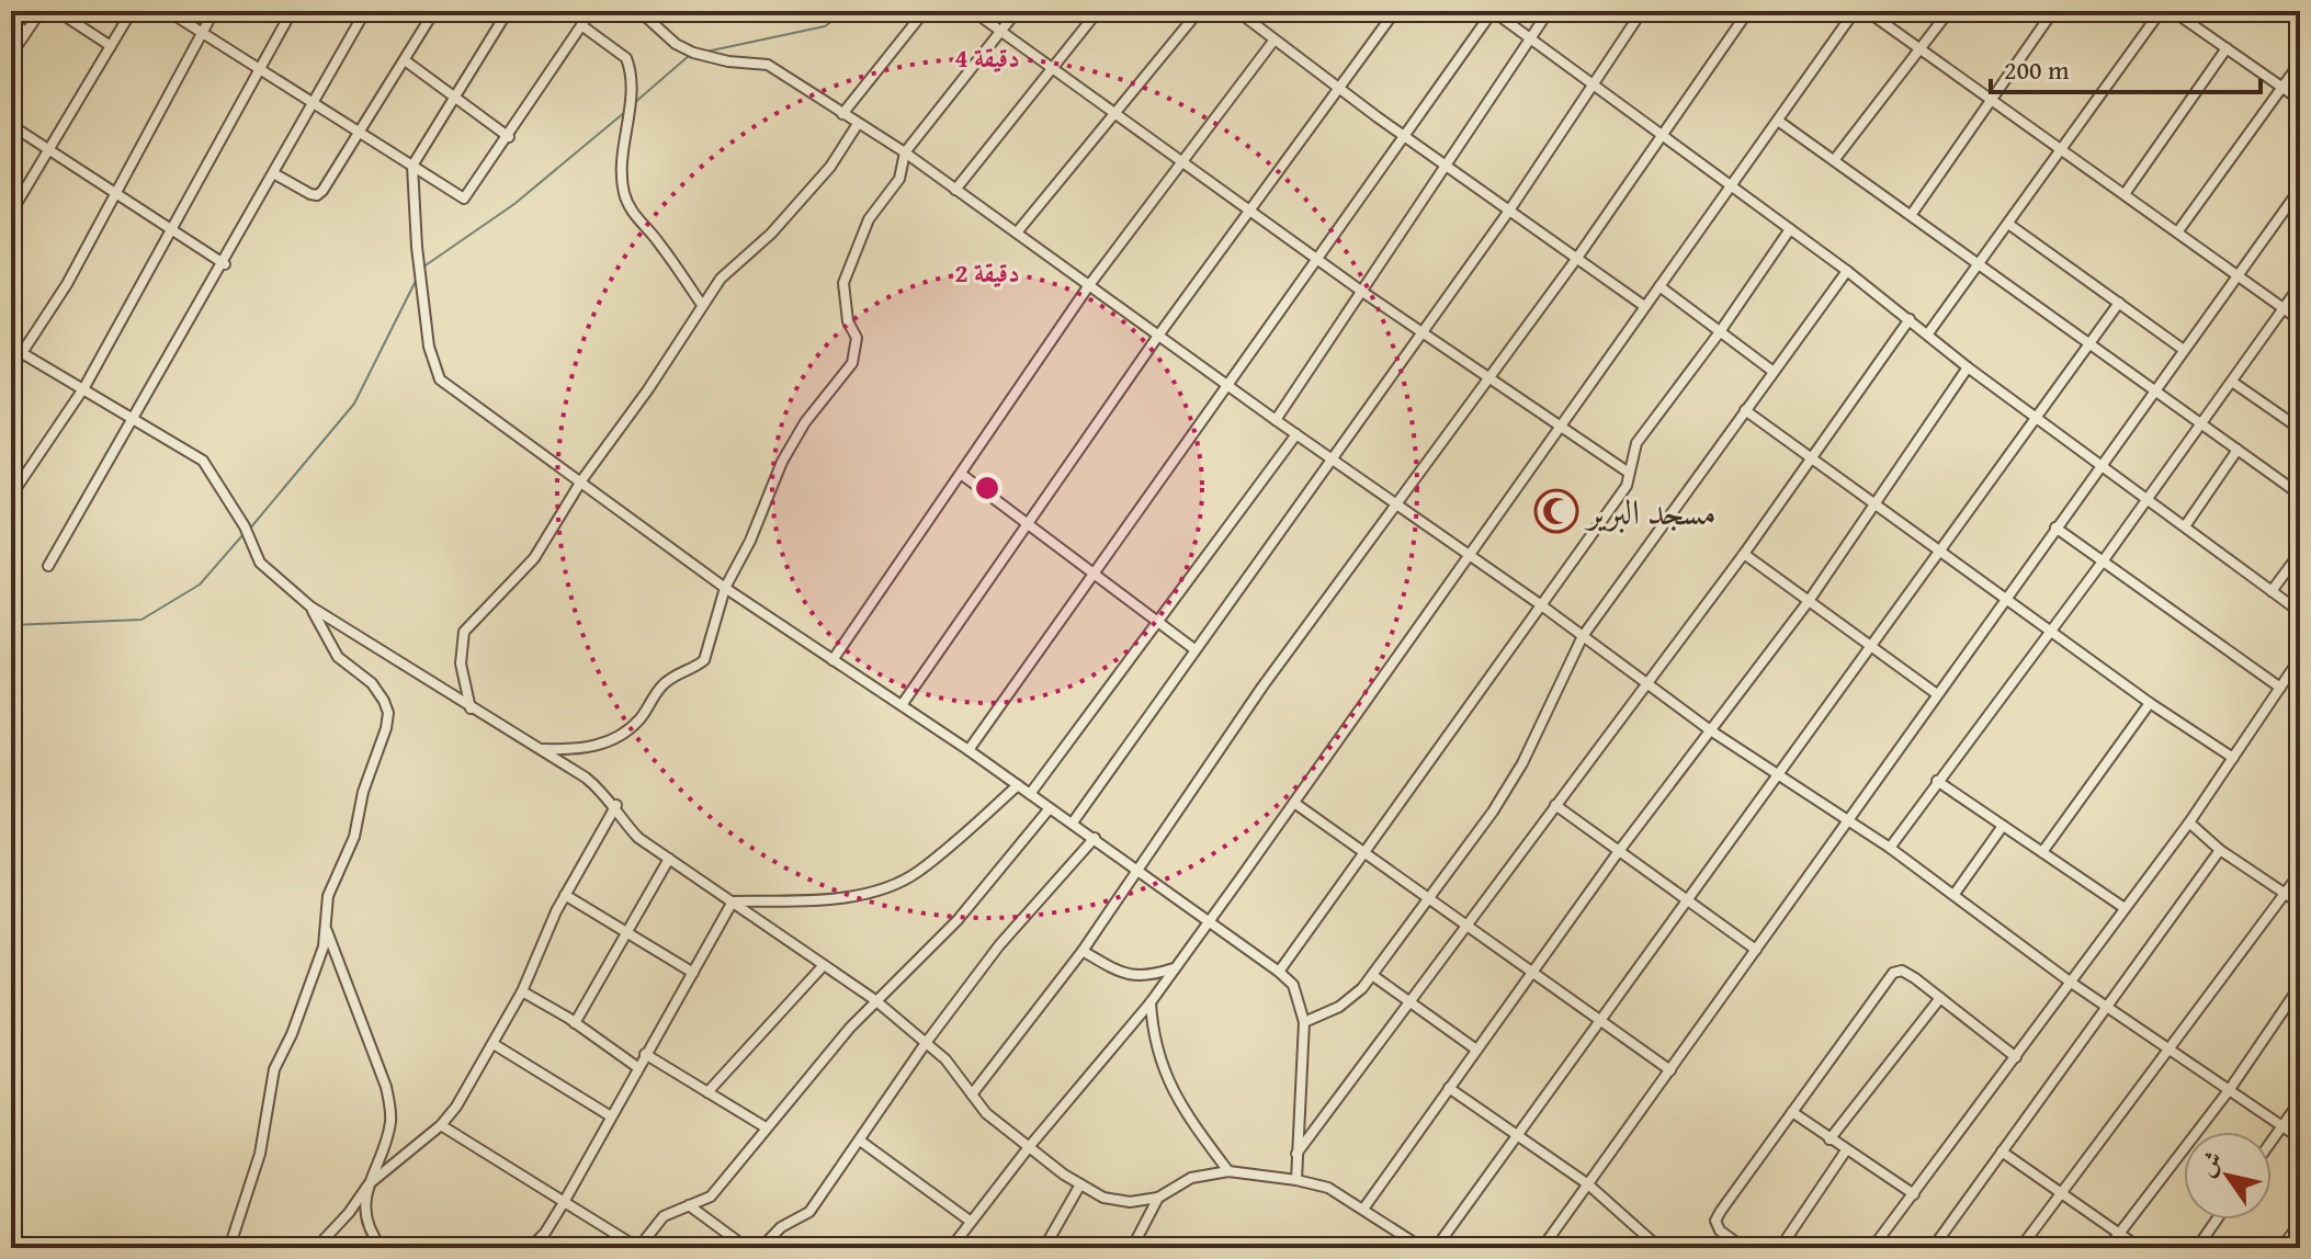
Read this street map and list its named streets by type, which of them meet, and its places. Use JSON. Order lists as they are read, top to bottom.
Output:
{
  "places": {
    "mosque": ["مسجد البرير"]
  },
  "scale_bar": "200 m",
  "north": "top left",
  "rings": ["4 دقيقة", "2 دقيقة"]
}
